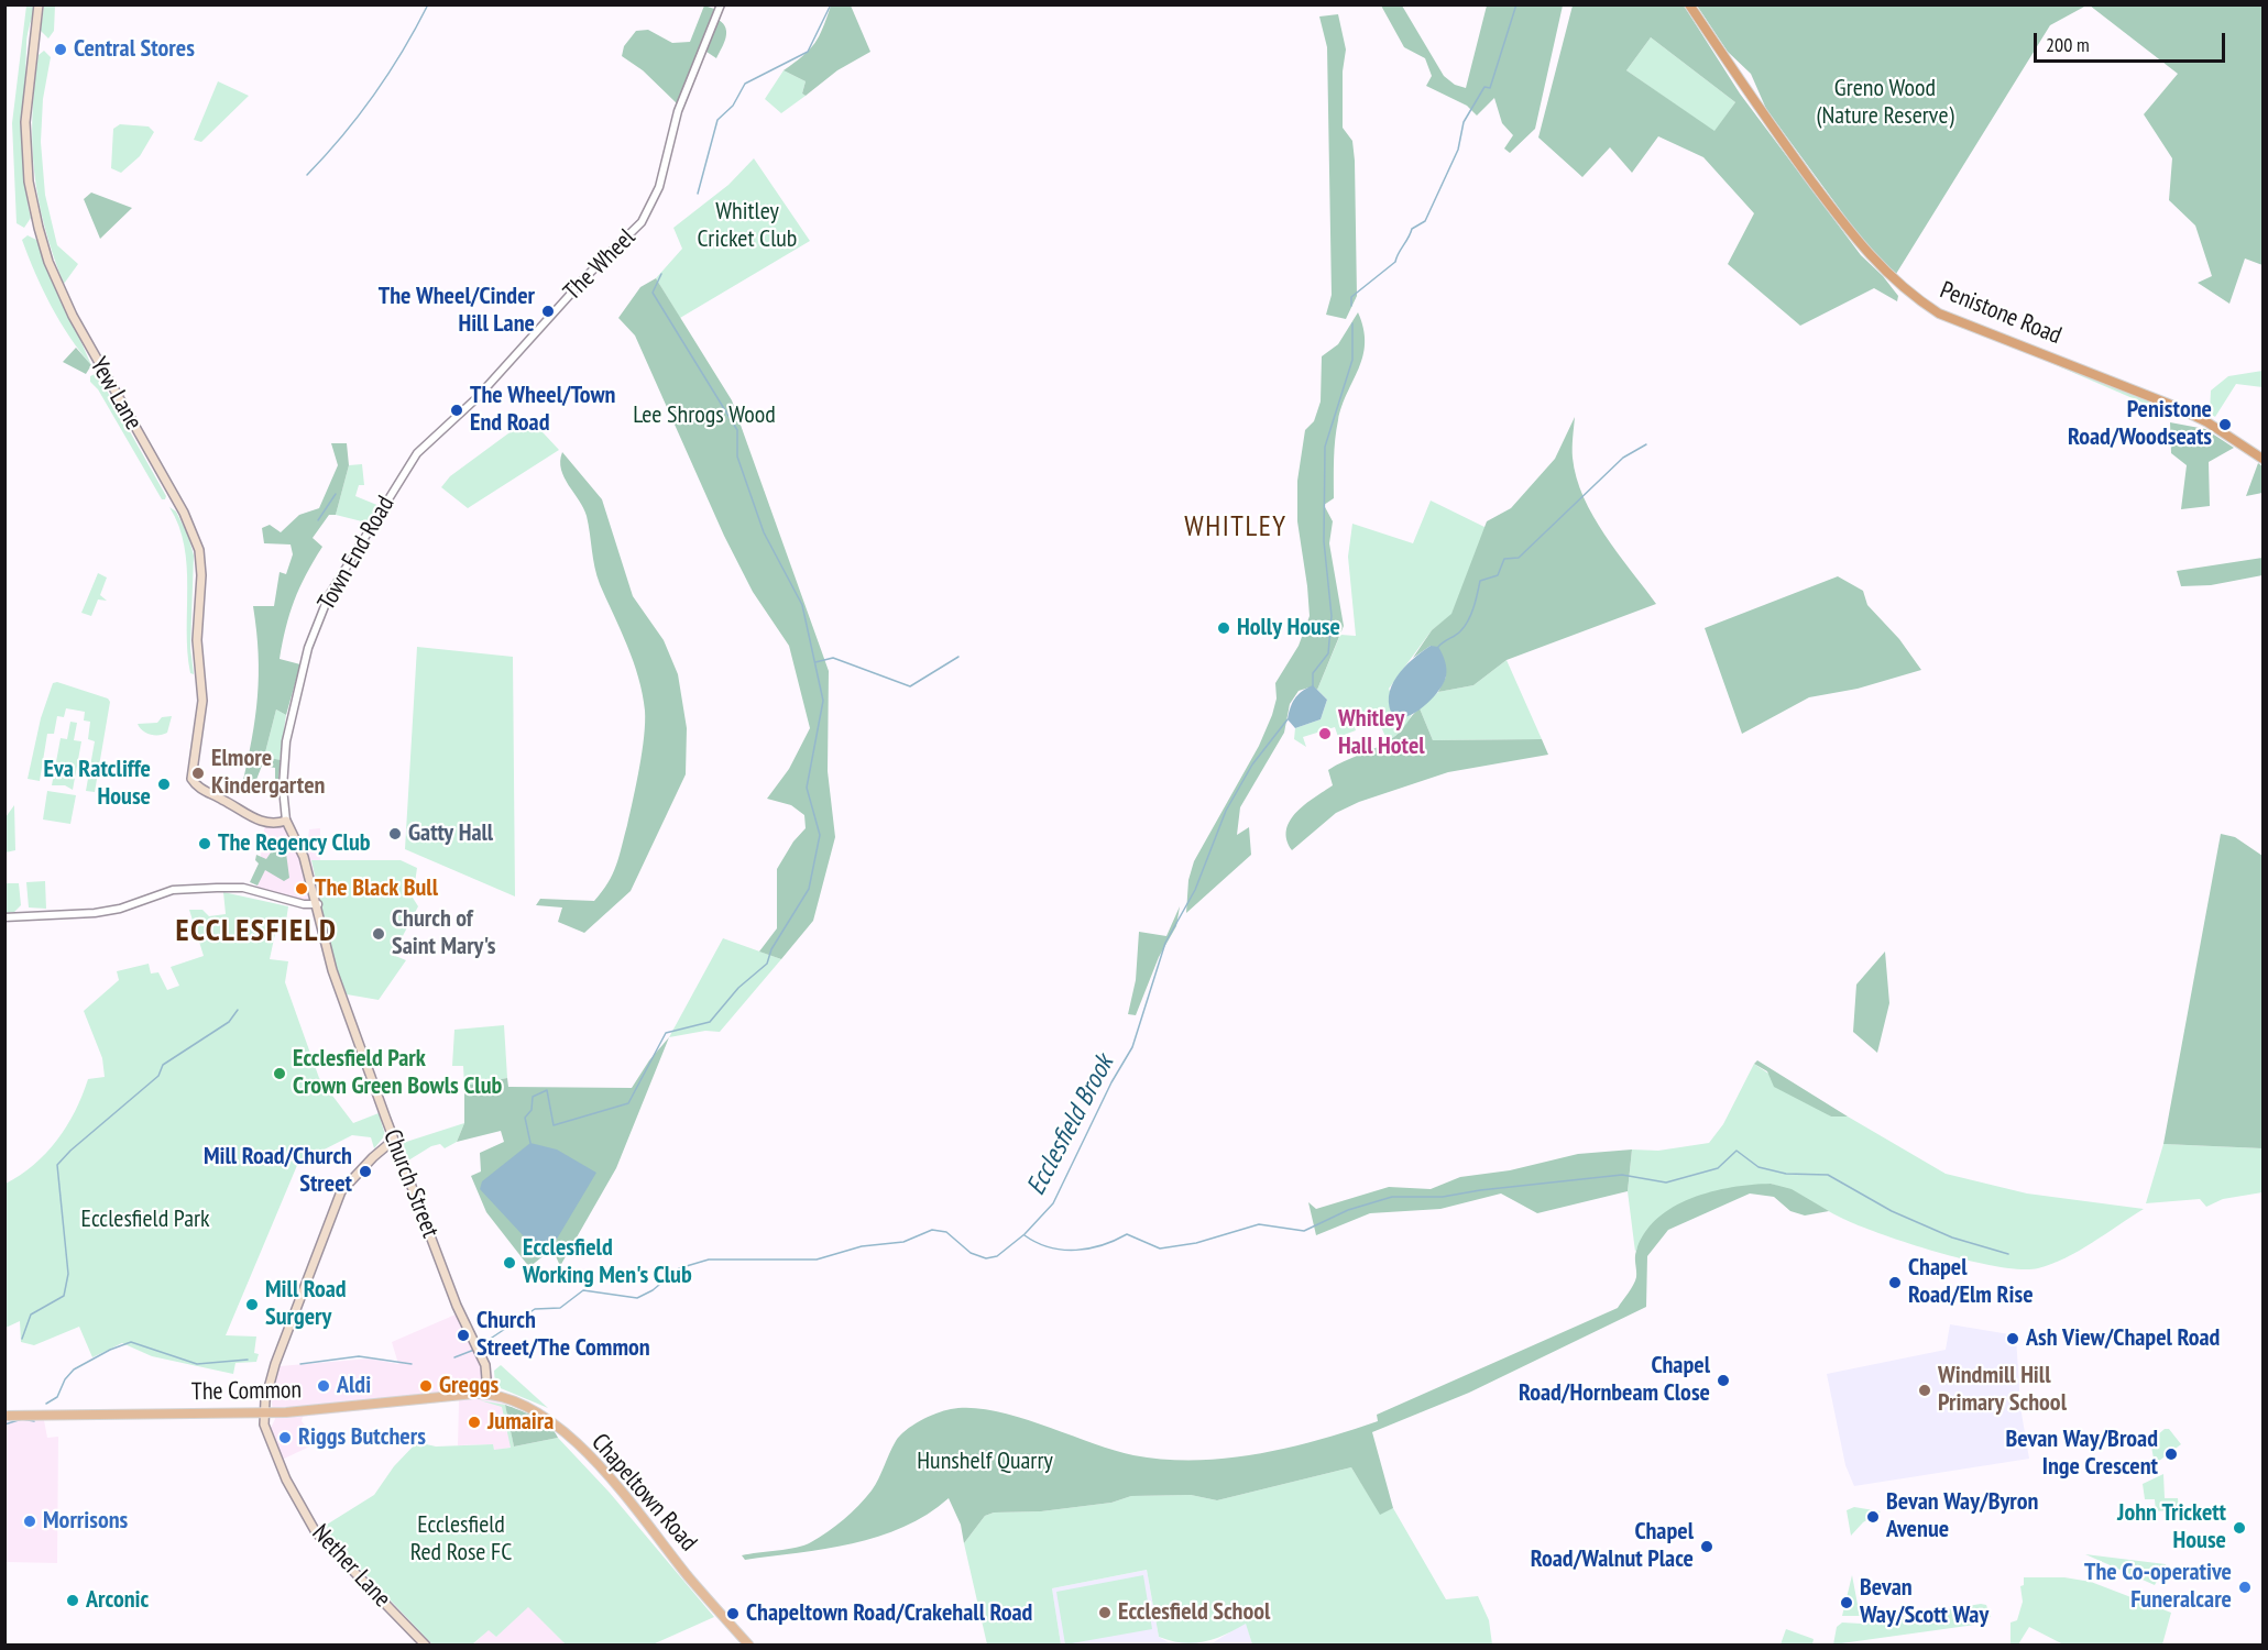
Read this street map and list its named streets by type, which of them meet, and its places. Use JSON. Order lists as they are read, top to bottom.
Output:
{
  "streets": {
    "highway": ["Penistone Road"],
    "main road": [
      "Yew Lane",
      "Town End Road",
      "Church Street",
      "The Common",
      "Chapeltown Road",
      "Nether Lane"
    ],
    "street": ["The Wheel"]
  },
  "crossings": [
    ["The Wheel", "Town End Road"],
    ["Yew Lane", "Town End Road"],
    ["Town End Road", "Church Street"],
    ["Church Street", "The Common"],
    ["Church Street", "Chapeltown Road"],
    ["The Common", "Chapeltown Road"],
    ["The Common", "Nether Lane"]
  ],
  "districts": ["WHITLEY", "ECCLESFIELD"],
  "water": ["Ecclesfield Brook"],
  "parks": [
    "Greno Wood (Nature Reserve)",
    "Whitley Cricket Club",
    "Lee Shrogs Wood",
    "Ecclesfield Park",
    "Hunshelf Quarry",
    "Ecclesfield Red Rose FC"
  ],
  "places": [
    "Central Stores",
    "The Wheel/Cinder Hill Lane",
    "The Wheel/Town End Road",
    "Penistone Road/Woodseats",
    "Holly House",
    "Whitley Hall Hotel",
    "Elmore Kindergarten",
    "Eva Ratcliffe House",
    "Gatty Hall",
    "The Regency Club",
    "The Black Bull",
    "Church of Saint Mary's",
    "Ecclesfield Park Crown Green Bowls Club",
    "Mill Road/Church Street",
    "Ecclesfield Working Men's Club",
    "Chapel Road/Elm Rise",
    "Mill Road Surgery",
    "Church Street/The Common",
    "Ash View/Chapel Road",
    "Chapel Road/Hornbeam Close",
    "Aldi",
    "Greggs",
    "Windmill Hill Primary School",
    "Jumaira",
    "Riggs Butchers",
    "Bevan Way/Broad Inge Crescent",
    "Bevan Way/Byron Avenue",
    "Morrisons",
    "John Trickett House",
    "Chapel Road/Walnut Place",
    "The Co-operative Funeralcare",
    "Arconic",
    "Bevan Way/Scott Way",
    "Ecclesfield School",
    "Chapeltown Road/Crakehall Road"
  ],
  "scale_bar": "200 m"
}
